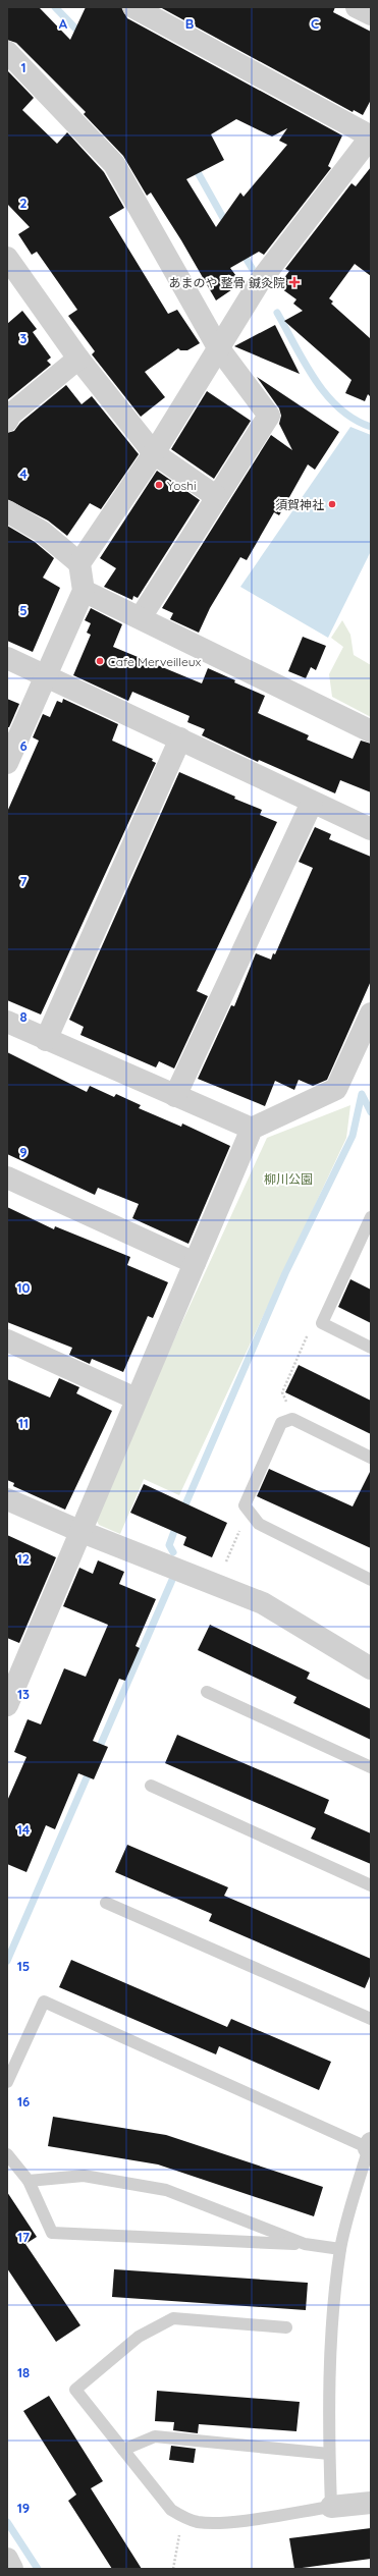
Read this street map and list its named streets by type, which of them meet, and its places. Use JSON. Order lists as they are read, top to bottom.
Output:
{
  "parks": ["柳川公園"],
  "places": {
    "health": ["あまのや 整骨 鍼灸院"],
    "other": ["Yoshi", "須賀神社", "Cafe Merveilleux"]
  },
  "grid": {
    "columns": ["A", "B", "C"],
    "rows": [
      "1",
      "2",
      "3",
      "4",
      "5",
      "6",
      "7",
      "8",
      "9",
      "10",
      "11",
      "12",
      "13",
      "14",
      "15",
      "16",
      "17",
      "18",
      "19"
    ]
  }
}
